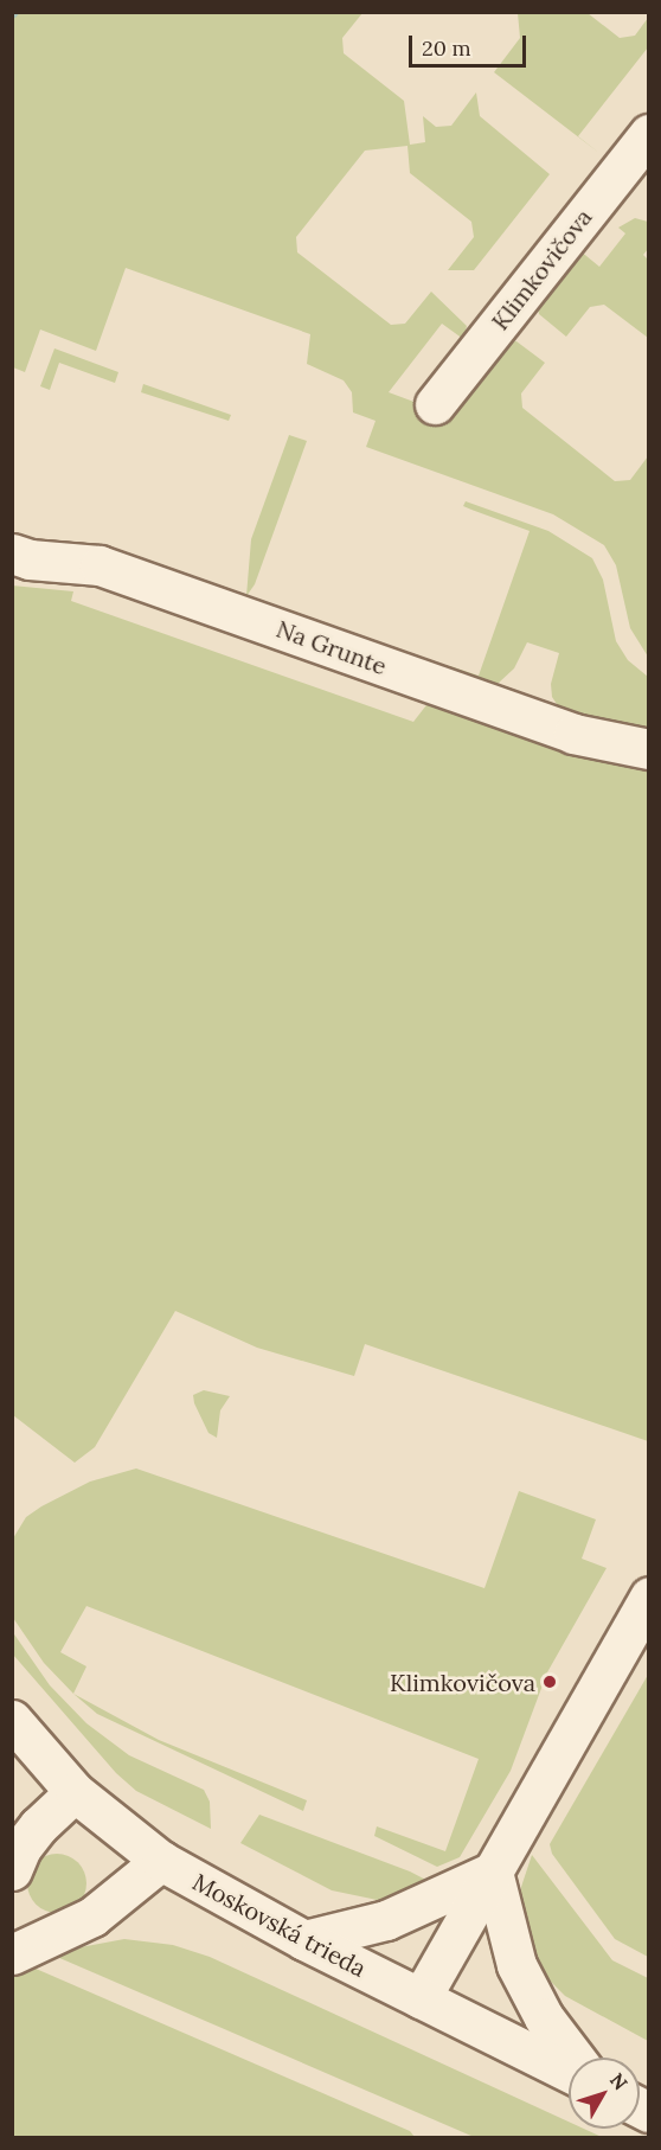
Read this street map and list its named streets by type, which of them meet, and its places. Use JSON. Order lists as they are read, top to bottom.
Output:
{
  "streets": {
    "street": ["Klimkovičova", "Na Grunte", "Moskovská trieda"]
  },
  "places": ["Klimkovičova"],
  "scale_bar": "20 m",
  "north": "top right"
}
